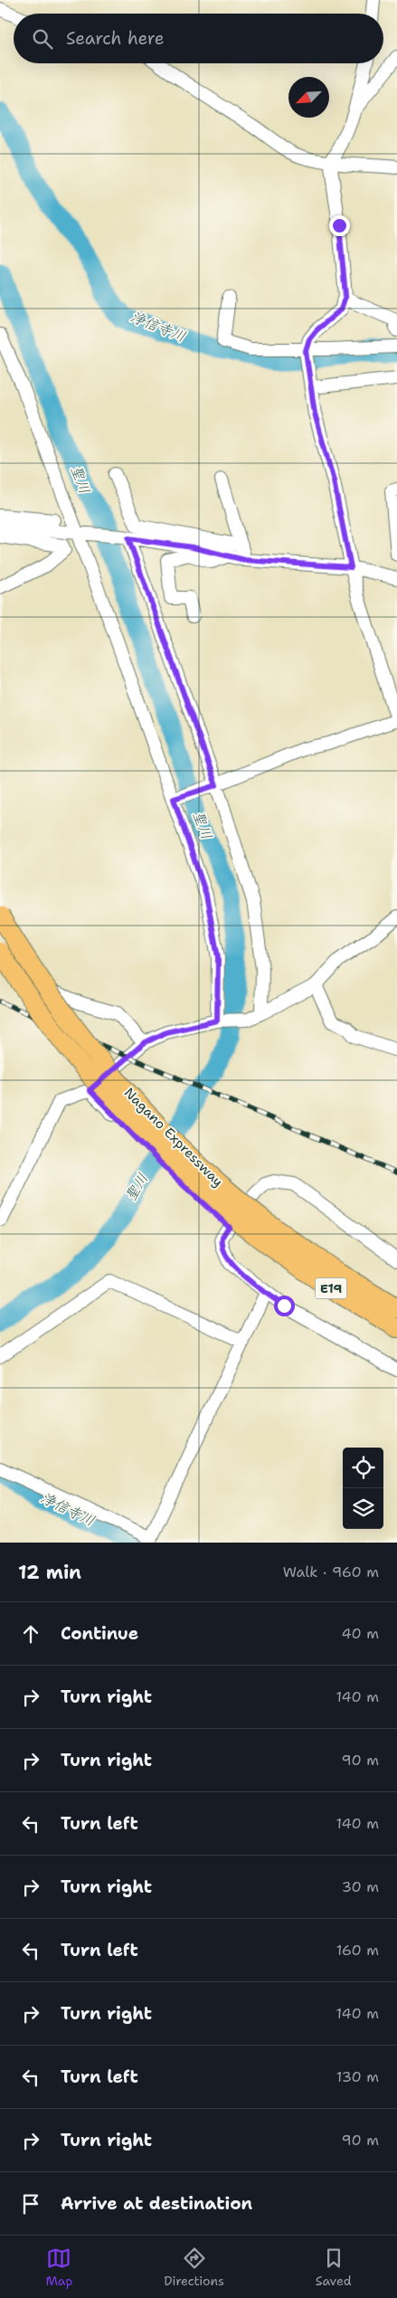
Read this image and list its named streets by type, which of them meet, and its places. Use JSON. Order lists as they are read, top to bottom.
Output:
{
  "streets": {
    "highway": ["Nagano Expressway", "E19"]
  },
  "water": ["浄信寺川", "聖川"],
  "north": "bottom left",
  "page": {
    "search": "Search here",
    "heading": ["12 min", "Walk · 960 m"],
    "list": [
      ["Continue", "40 m"],
      ["Turn right", "140 m"],
      ["Turn right", "90 m"],
      ["Turn left", "140 m"],
      ["Turn right", "30 m"],
      ["Turn left", "160 m"],
      ["Turn right", "140 m"],
      ["Turn left", "130 m"],
      ["Turn right", "90 m"],
      "Arrive at destination"
    ],
    "nav": ["Map", "Directions", "Saved"]
  }
}
